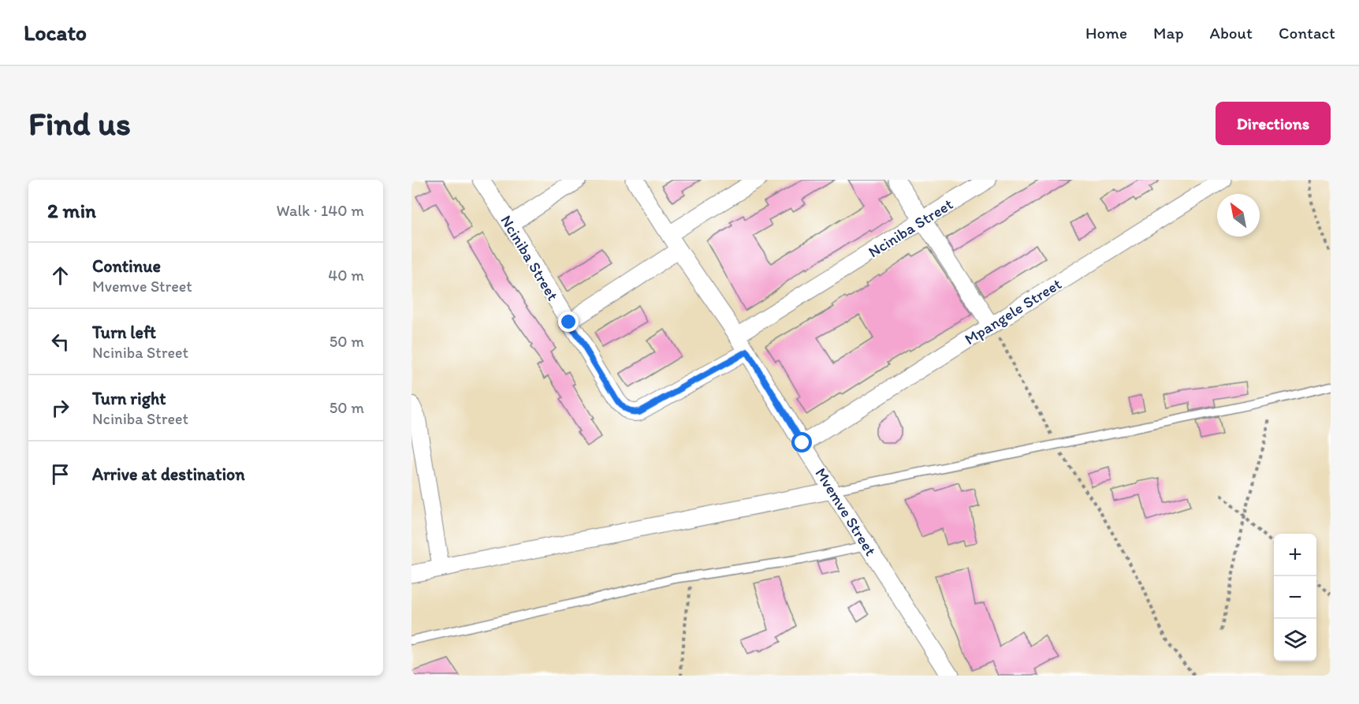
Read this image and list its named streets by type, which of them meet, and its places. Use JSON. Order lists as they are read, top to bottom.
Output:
{
  "streets": {
    "street": ["Nciniba Street", "Mpangele Street", "Mvemve Street"]
  },
  "crossings": [
    ["Nciniba Street", "Mvemve Street"],
    ["Mpangele Street", "Mvemve Street"]
  ],
  "north": "top left",
  "page": {
    "header": "Locato",
    "nav": [
      "Home",
      "Map",
      "About",
      "Contact"
    ],
    "buttons": "Directions",
    "title": "Find us",
    "heading": ["2 min", "Walk · 140 m"],
    "list": [
      ["Continue", "Mvemve Street", "40 m"],
      ["Turn left", "Nciniba Street", "50 m"],
      ["Turn right", "Nciniba Street", "50 m"],
      "Arrive at destination"
    ],
    "map_buttons": ["+", "−"]
  }
}
